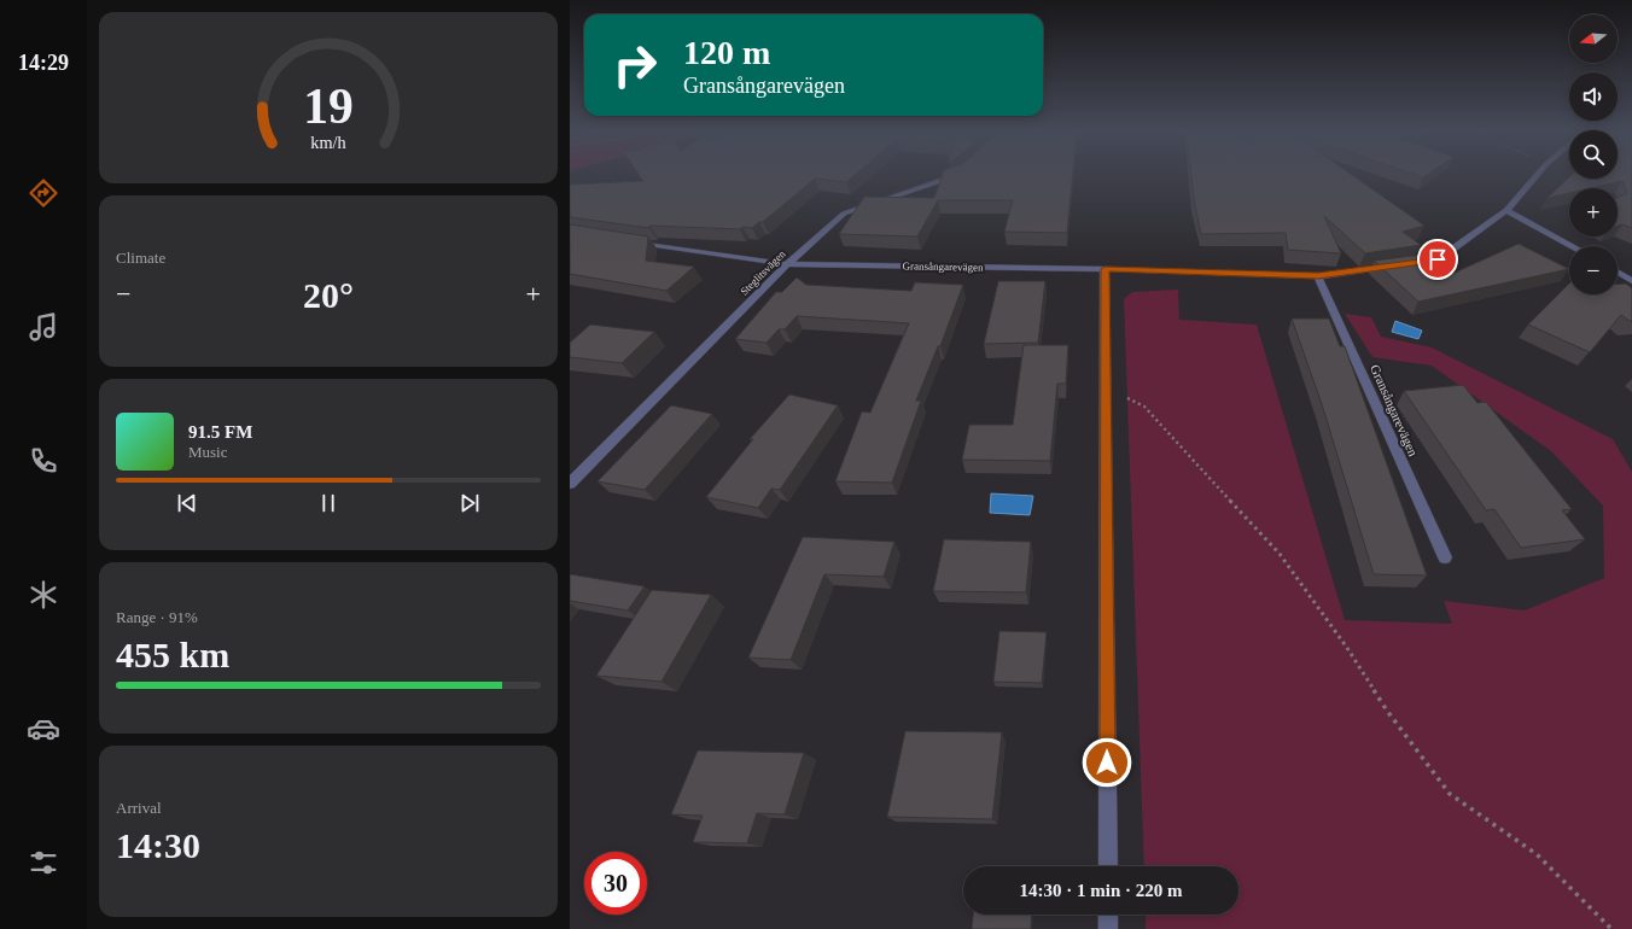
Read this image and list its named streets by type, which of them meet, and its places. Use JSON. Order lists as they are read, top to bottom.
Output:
{
  "streets": {
    "street": ["Gransångarevägen", "Steglitsvägen"]
  },
  "crossings": [
    ["Gransångarevägen", "Steglitsvägen"]
  ],
  "north": "left",
  "page": {
    "tabs": "14:29",
    "map_buttons": ["+", "−"],
    "turn": ["120 m", "Gransångarevägen"],
    "tile": [
      "Climate",
      ["Range · 91%", "455 km"],
      ["Arrival", "14:30"]
    ],
    "heat": ["−", "20°", "+"],
    "song": ["91.5 FM", "Music"],
    "limit": "30",
    "trip": "14:30 · 1 min · 220 m",
    "gauge": ["19", "km/h"]
  }
}
